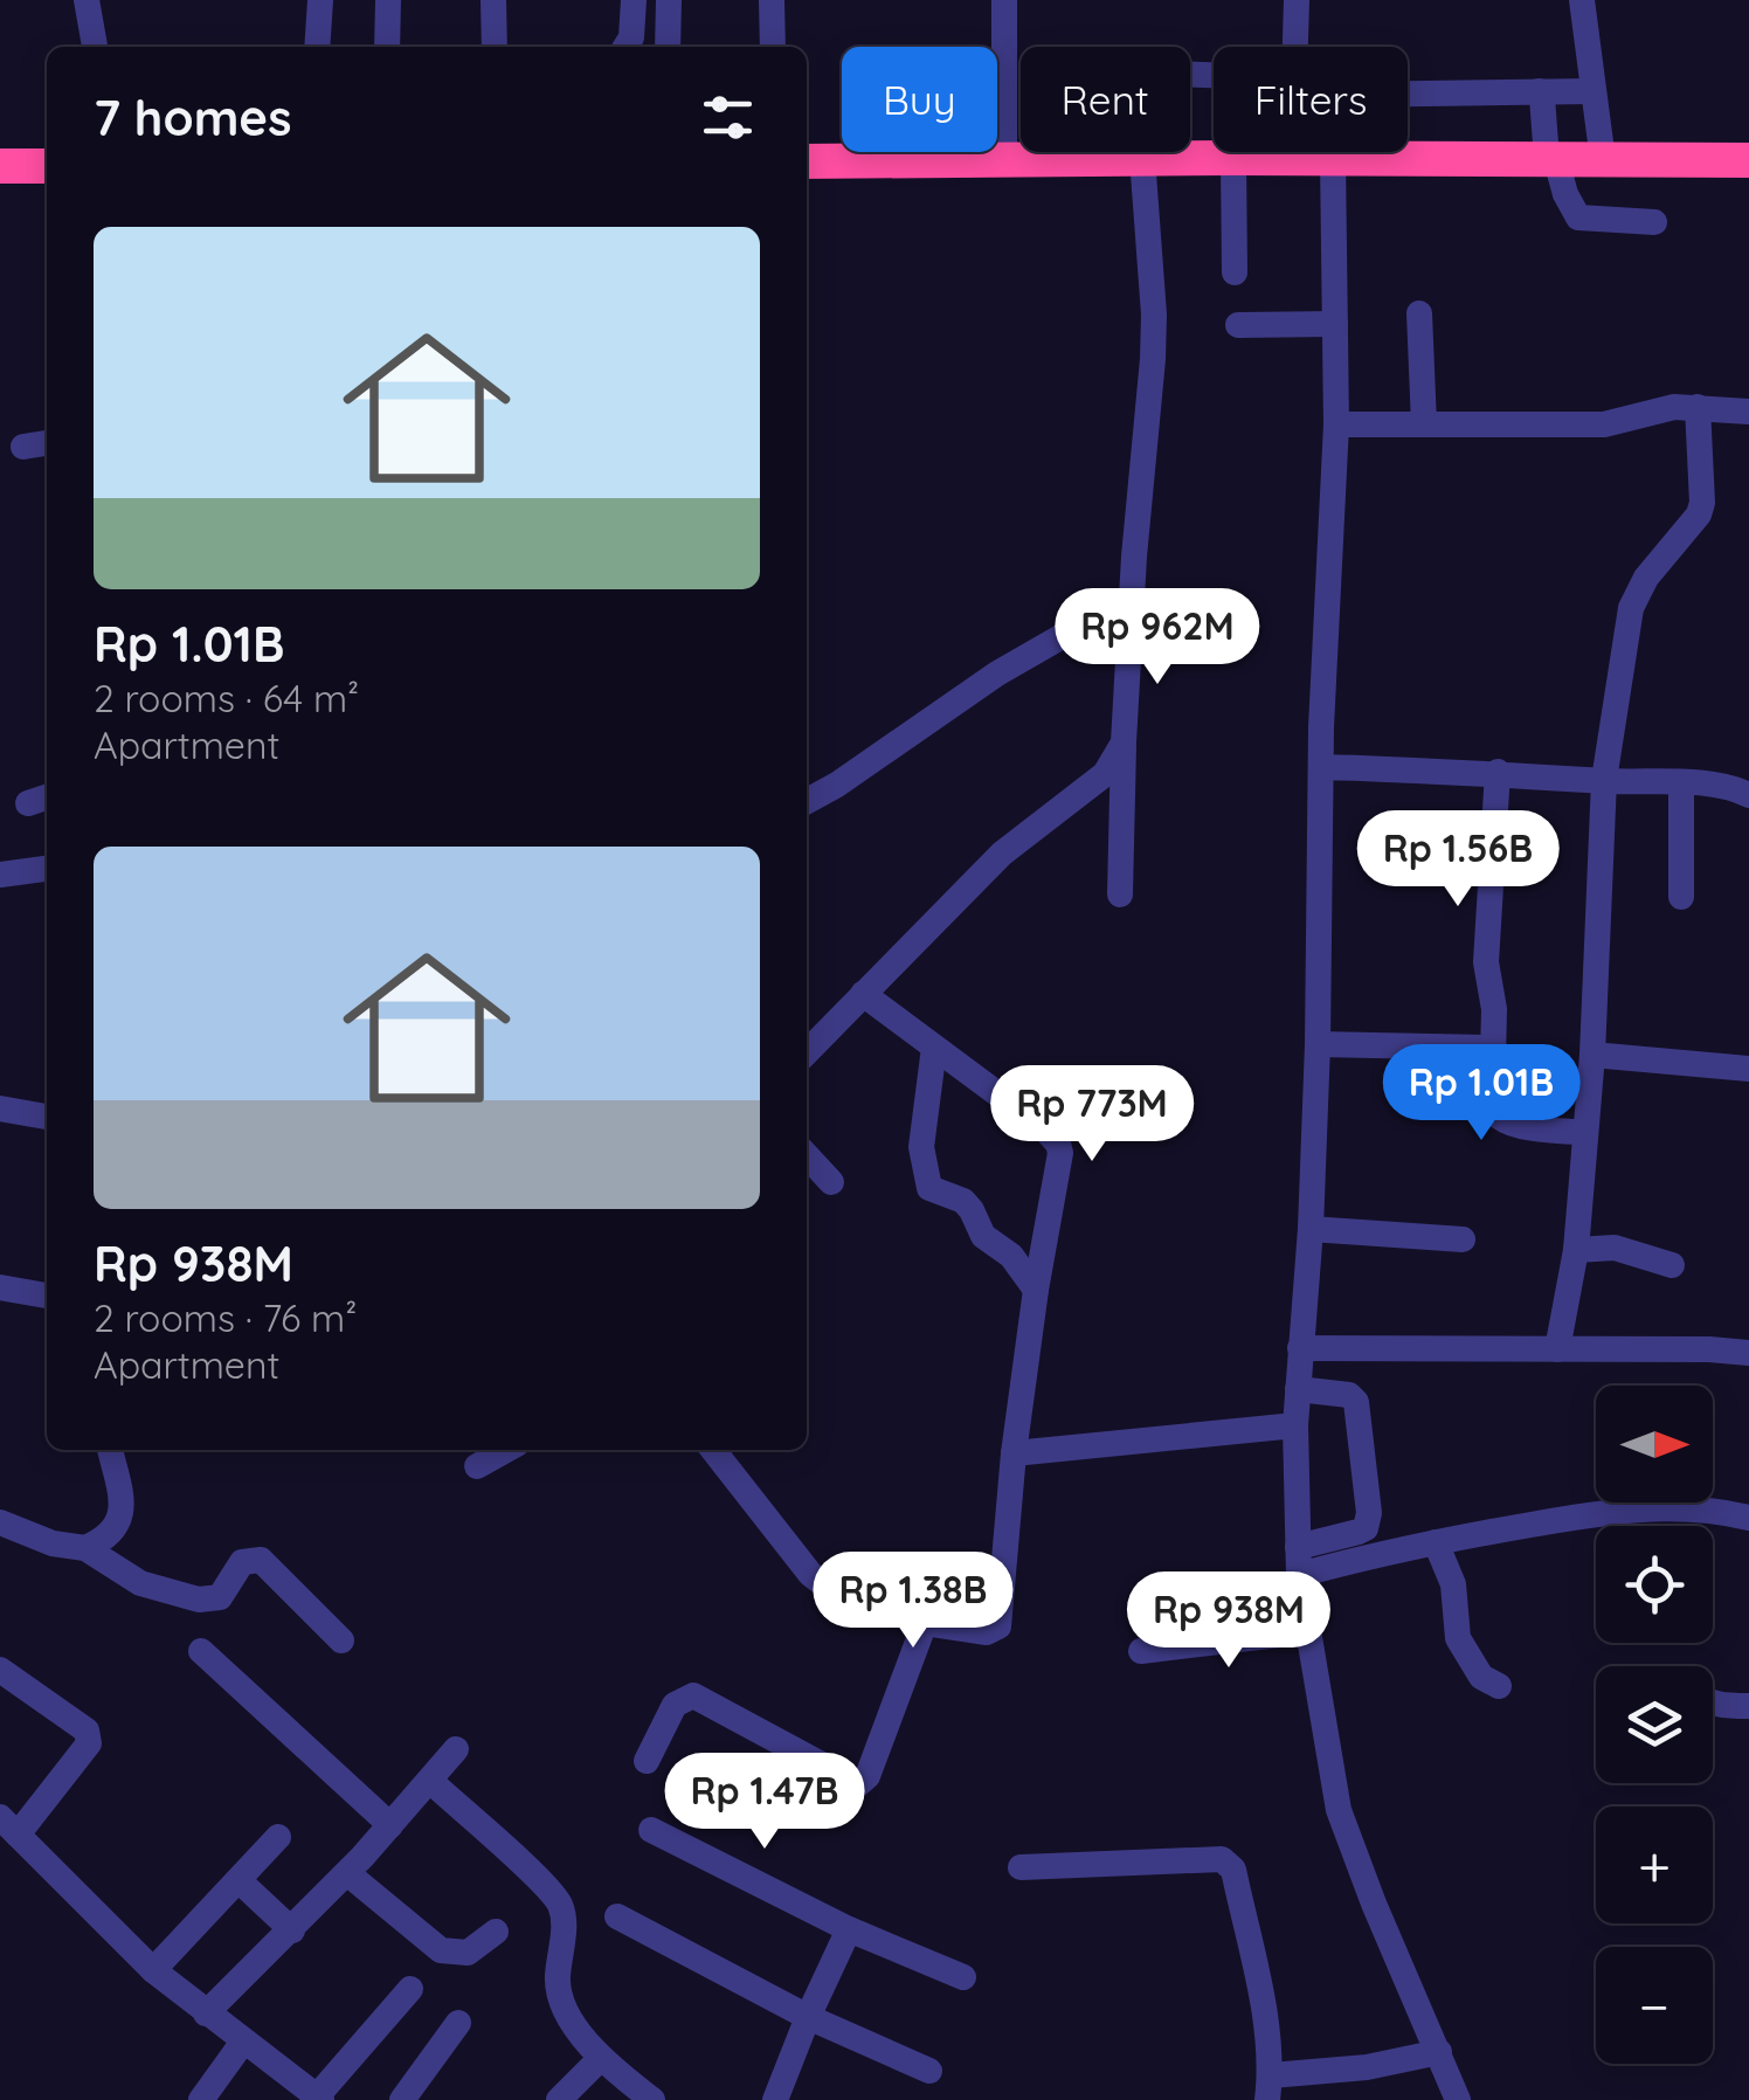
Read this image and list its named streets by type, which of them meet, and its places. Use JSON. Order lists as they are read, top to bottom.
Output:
{
  "north": "right",
  "page": {
    "chip": ["Buy", "Rent", "Filters"],
    "heading": "7 homes",
    "list": [
      {
        "name": "Rp 1.01B",
        "note": "2 rooms · 64 m² · Apartment"
      },
      {
        "name": "Rp 938M",
        "note": "2 rooms · 76 m² · Apartment"
      }
    ],
    "price": [
      "Rp 962M",
      "Rp 1.56B",
      "Rp 1.01B",
      "Rp 773M",
      "Rp 1.38B",
      "Rp 938M",
      "Rp 1.47B"
    ],
    "map_buttons": ["+", "−"]
  }
}
